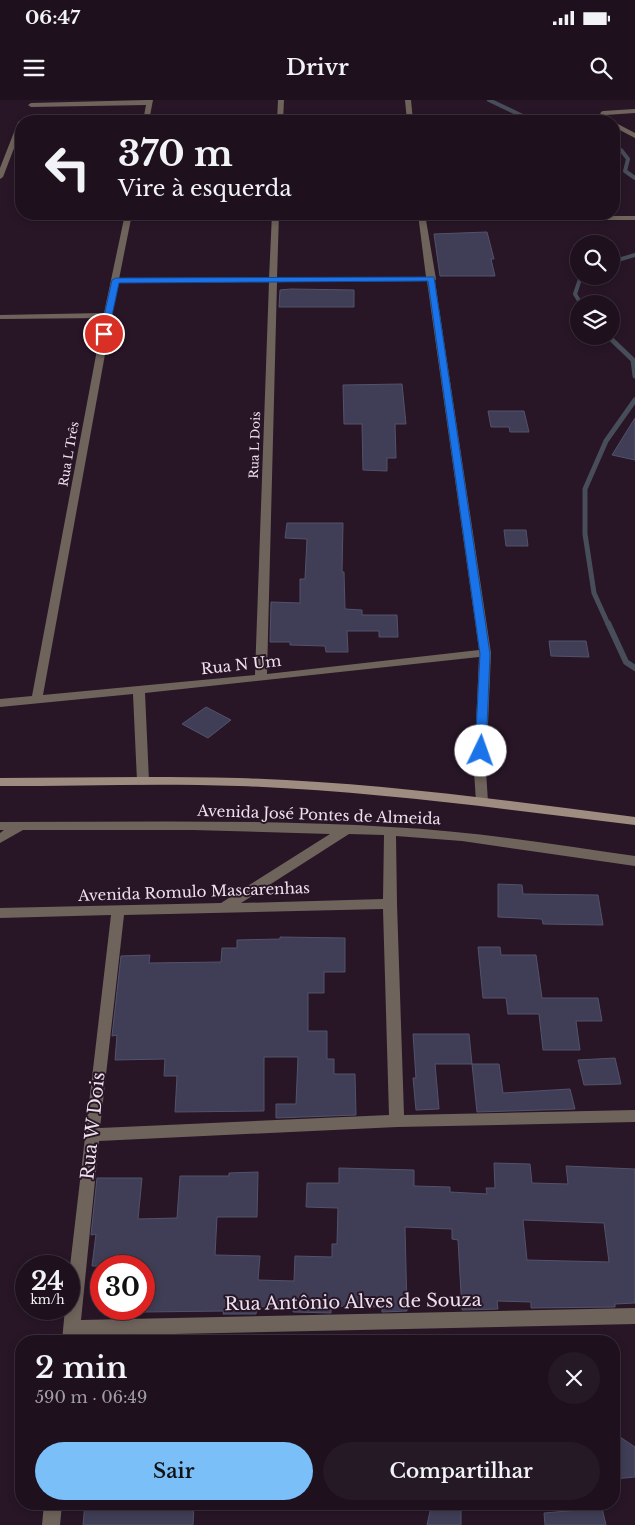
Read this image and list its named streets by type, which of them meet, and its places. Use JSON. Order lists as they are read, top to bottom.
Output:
{
  "streets": {
    "street": [
      "Rua L Dois",
      "Rua L Três",
      "Rua N Um",
      "Avenida José Pontes de Almeida",
      "Avenida Romulo Mascarenhas",
      "Rua W Dois",
      "Rua Antônio Alves de Souza"
    ]
  },
  "crossings": [
    ["Rua L Dois", "Rua N Um"],
    ["Rua L Três", "Rua N Um"],
    ["Avenida Romulo Mascarenhas", "Rua W Dois"],
    ["Rua W Dois", "Rua Antônio Alves de Souza"]
  ],
  "page": {
    "status": "06:47",
    "header": "Drivr",
    "turn": ["370 m", "Vire à esquerda"],
    "speed": "24 km/h",
    "limit": "30",
    "heading": ["2 min", "590 m · 06:49"],
    "buttons": ["Sair", "Compartilhar"]
  }
}
